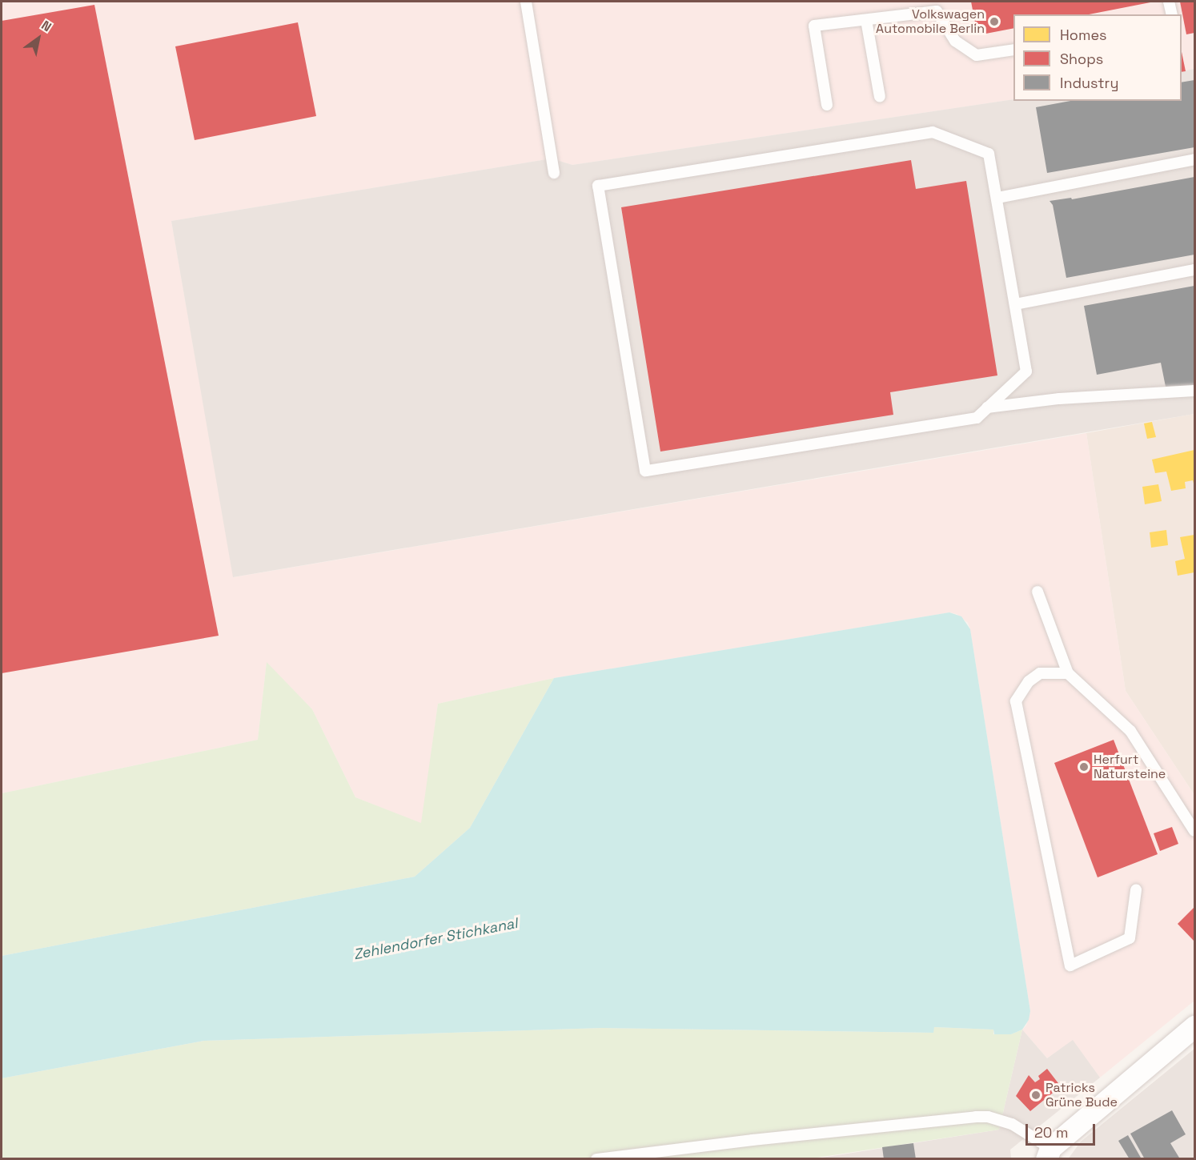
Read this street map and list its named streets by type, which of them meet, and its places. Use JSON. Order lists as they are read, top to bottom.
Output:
{
  "water": ["Zehlendorfer Stichkanal"],
  "places": ["Volkswagen Automobile Berlin", "Herfurt Natursteine", "Patricks Grüne Bude"],
  "legend": ["Homes", "Shops", "Industry"],
  "scale_bar": "20 m",
  "north": "top right"
}
